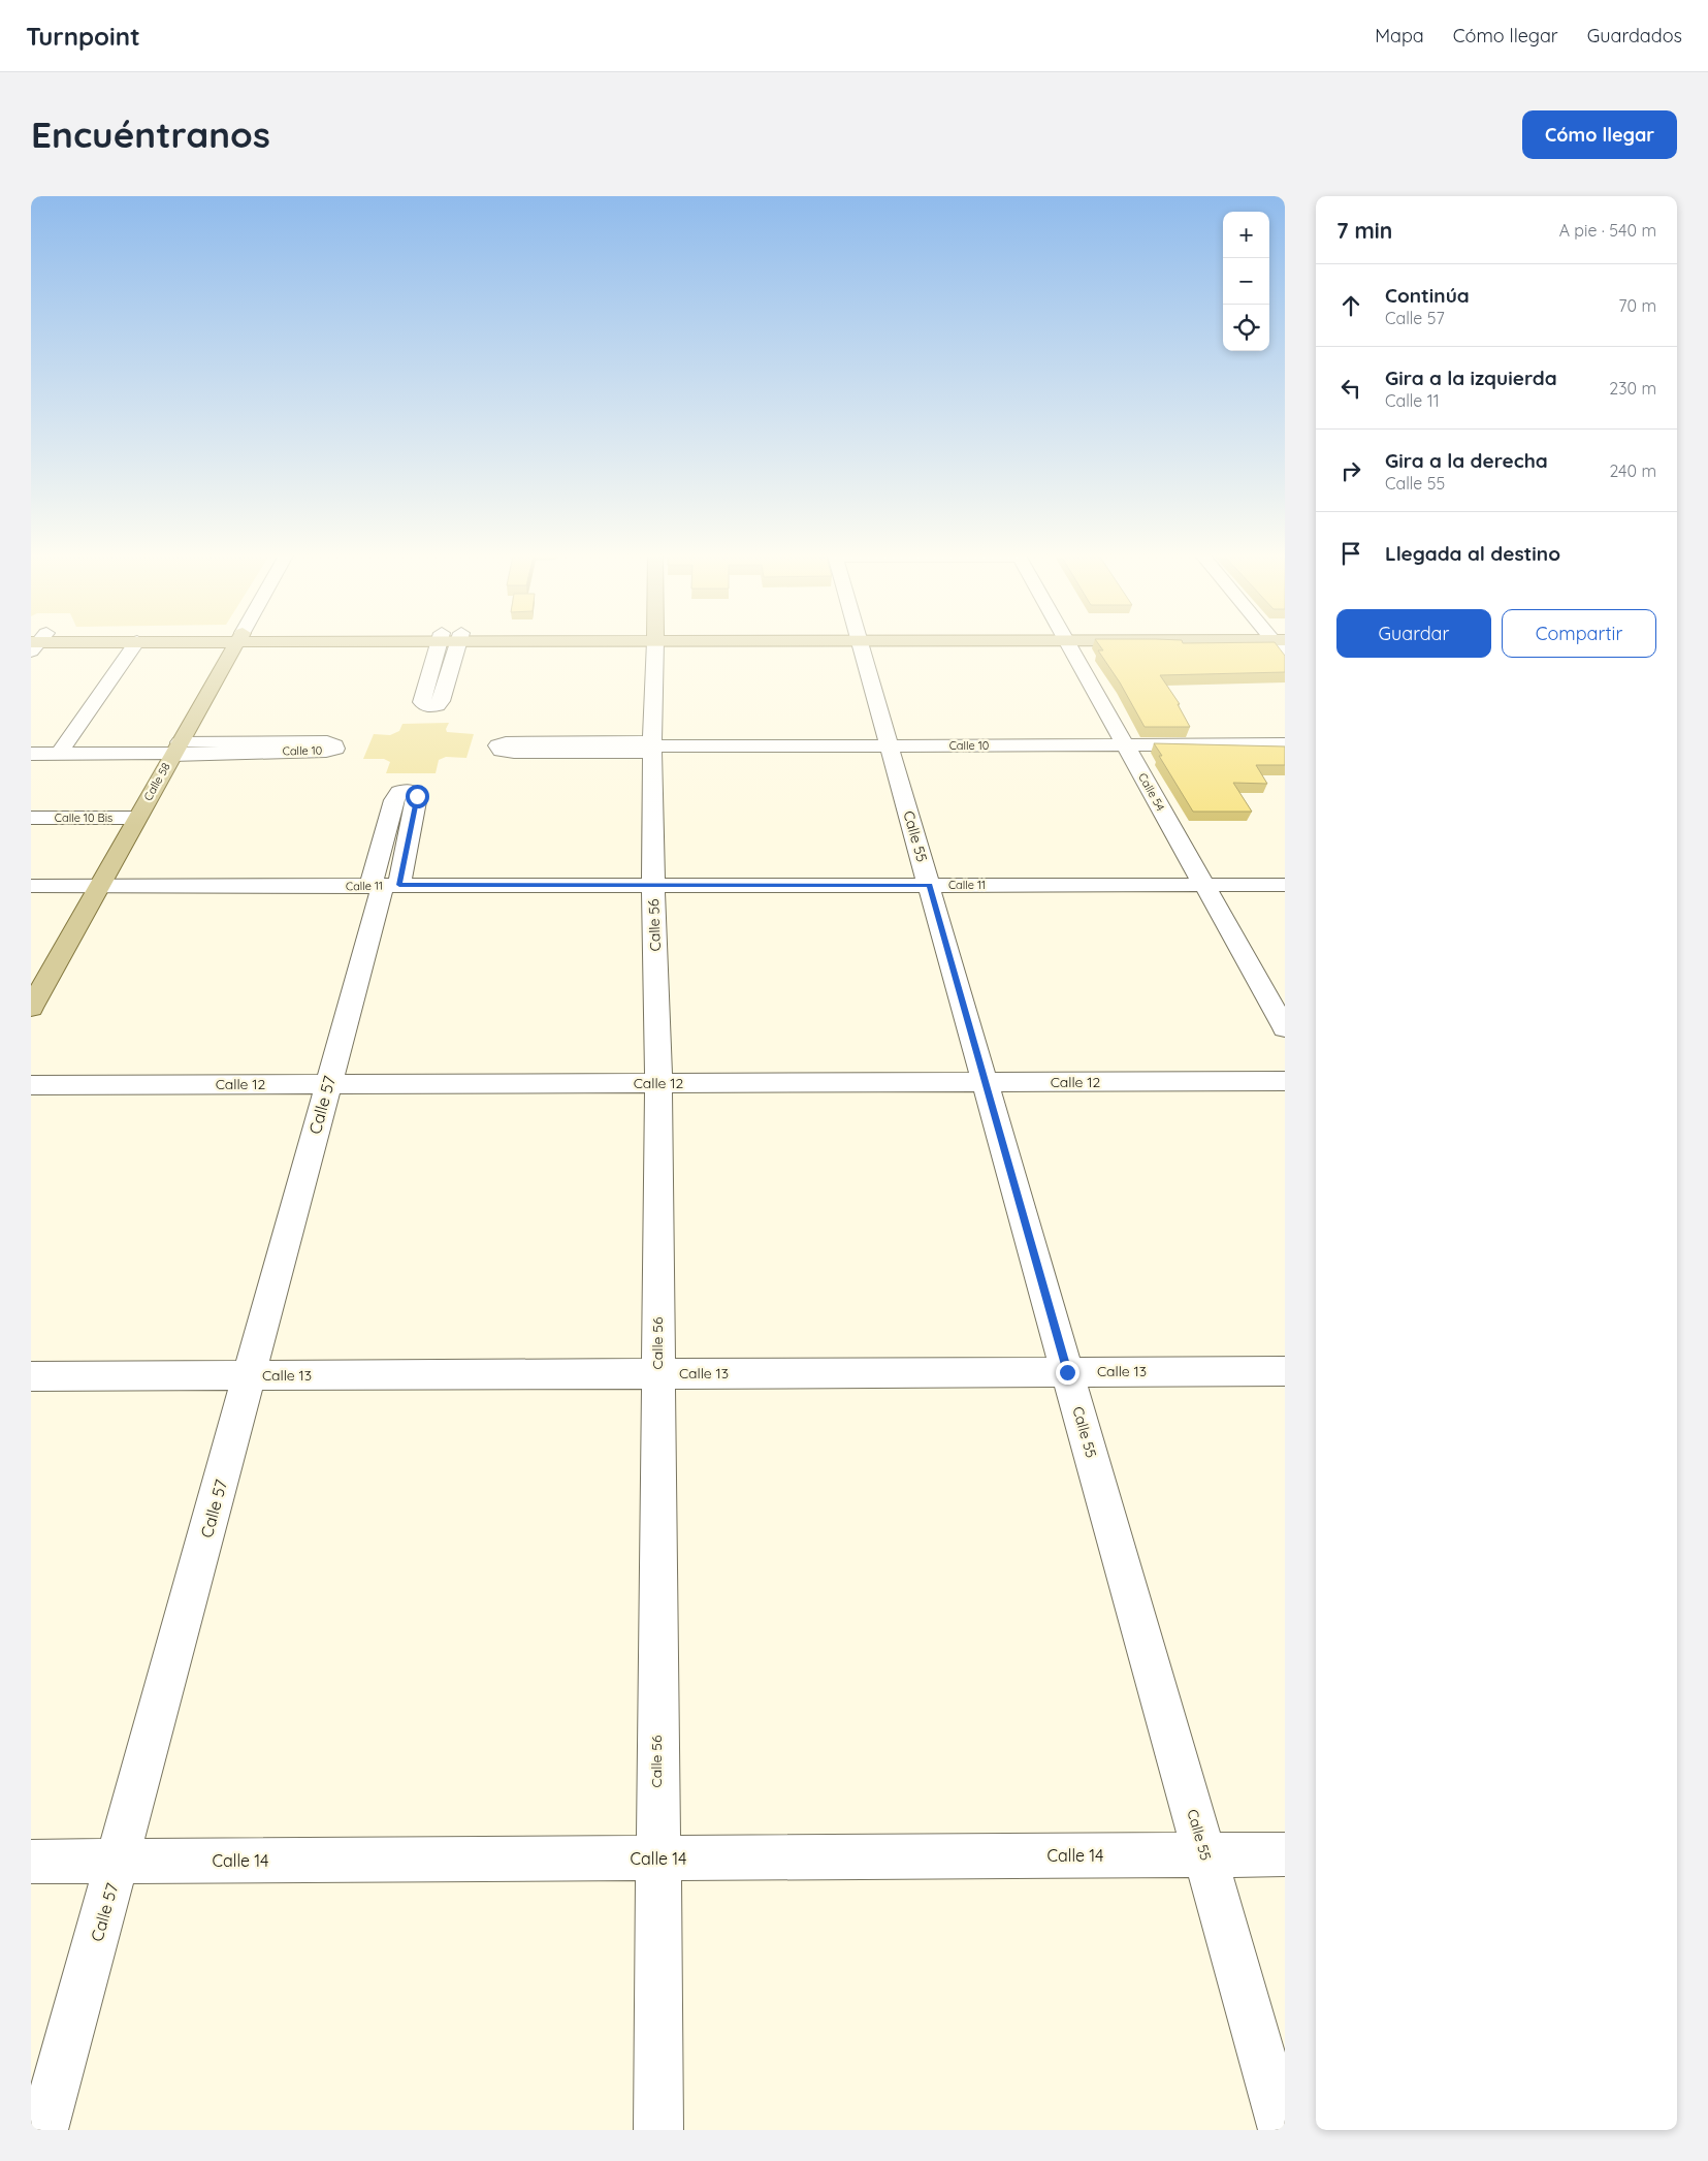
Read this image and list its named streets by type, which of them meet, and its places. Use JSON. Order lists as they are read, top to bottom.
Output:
{
  "streets": {
    "main road": ["Calle 58"],
    "street": [
      "Calle 10",
      "Calle 54",
      "Calle 10 Bis",
      "Calle 55",
      "Calle 11",
      "Calle 56",
      "Calle 12",
      "Calle 57",
      "Calle 13",
      "Calle 14"
    ]
  },
  "crossings": [
    ["Calle 10", "Calle 58"],
    ["Calle 10", "Calle 54"],
    ["Calle 10", "Calle 55"],
    ["Calle 10", "Calle 56"],
    ["Calle 58", "Calle 10 Bis"],
    ["Calle 58", "Calle 11"],
    ["Calle 54", "Calle 11"],
    ["Calle 55", "Calle 11"],
    ["Calle 55", "Calle 12"],
    ["Calle 55", "Calle 13"],
    ["Calle 55", "Calle 14"],
    ["Calle 11", "Calle 56"],
    ["Calle 11", "Calle 57"],
    ["Calle 56", "Calle 12"],
    ["Calle 56", "Calle 13"],
    ["Calle 56", "Calle 14"],
    ["Calle 12", "Calle 57"],
    ["Calle 57", "Calle 13"],
    ["Calle 57", "Calle 14"]
  ],
  "page": {
    "header": "Turnpoint",
    "nav": ["Mapa", "Cómo llegar", "Guardados"],
    "buttons": [
      "Cómo llegar",
      ["Guardar", "Compartir"]
    ],
    "title": "Encuéntranos",
    "heading": ["7 min", "A pie · 540 m"],
    "map_buttons": ["+", "−"],
    "list": [
      ["Continúa", "Calle 57", "70 m"],
      ["Gira a la izquierda", "Calle 11", "230 m"],
      ["Gira a la derecha", "Calle 55", "240 m"],
      "Llegada al destino"
    ]
  }
}
